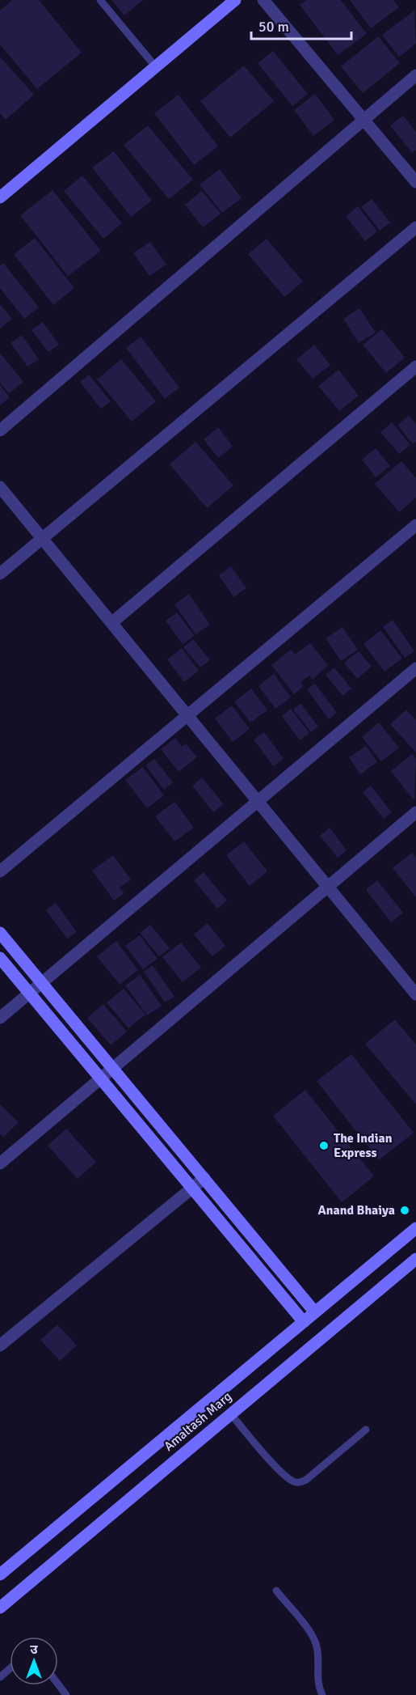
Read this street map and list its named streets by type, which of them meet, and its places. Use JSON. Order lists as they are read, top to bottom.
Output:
{
  "streets": {
    "street": ["Amaltash Marg"]
  },
  "places": ["The Indian Express", "Anand Bhaiya"],
  "scale_bar": "50 m",
  "north": "top"
}
